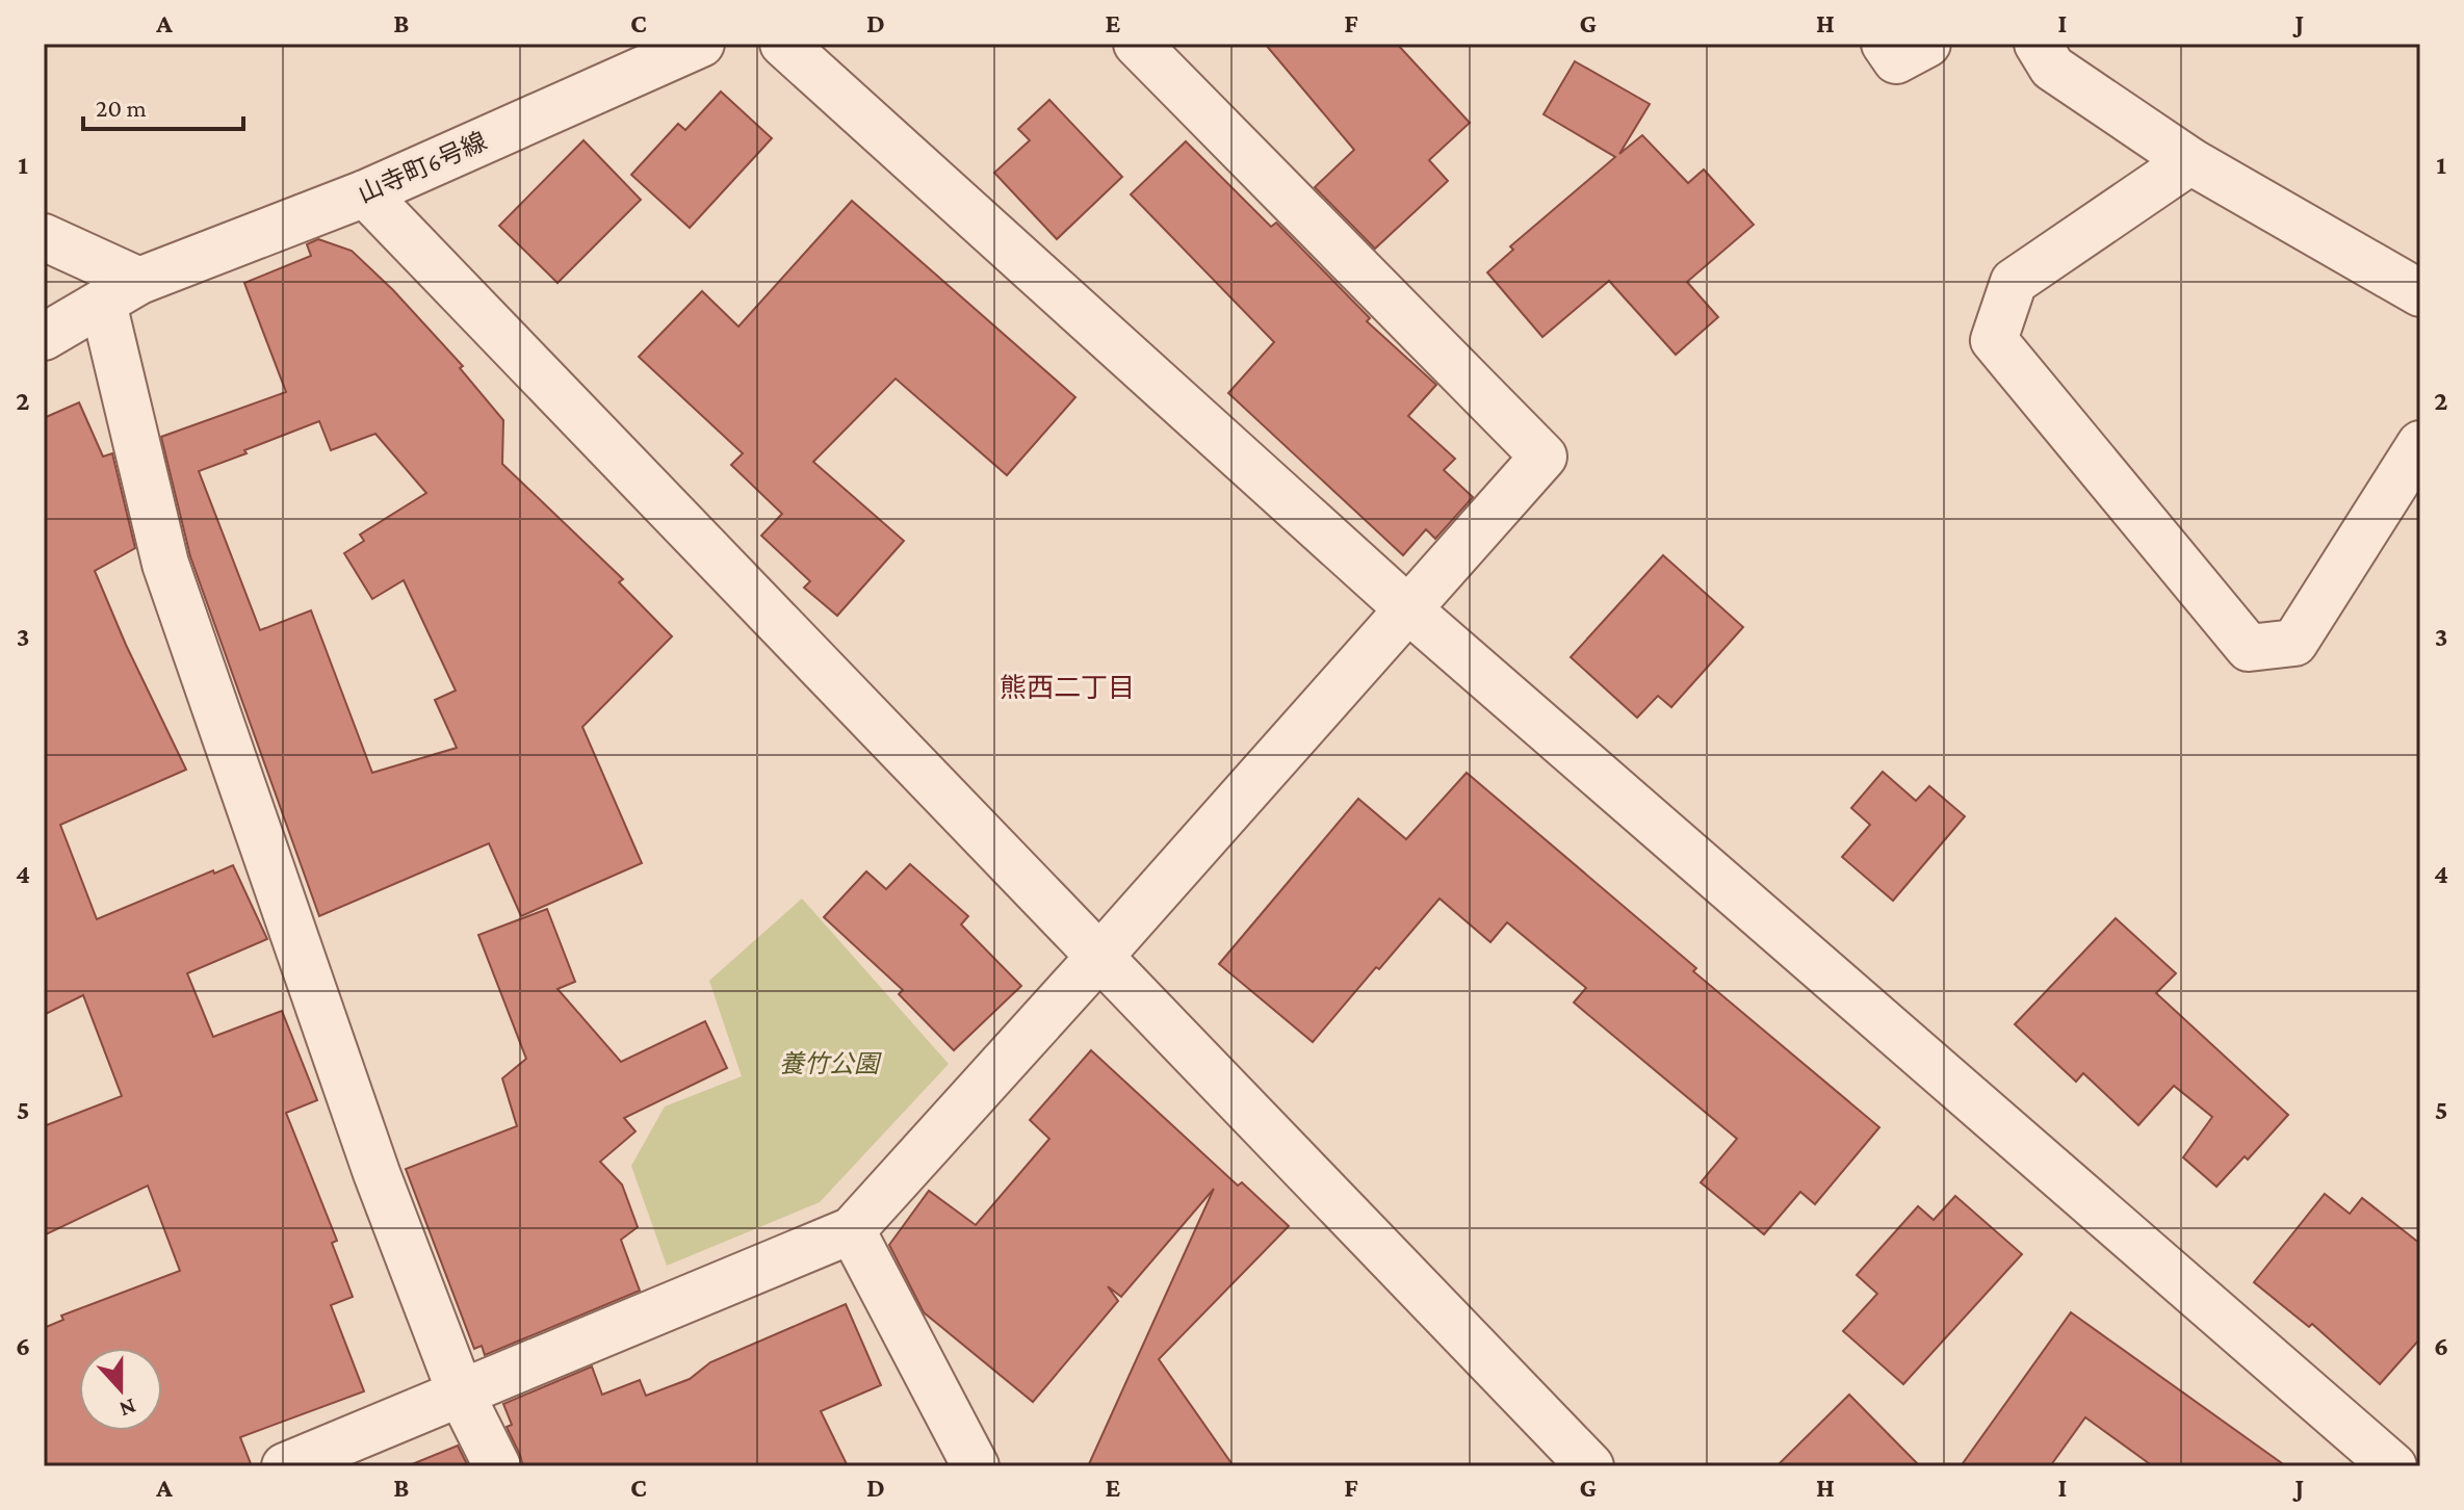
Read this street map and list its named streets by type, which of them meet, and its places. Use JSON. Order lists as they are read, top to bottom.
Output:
{
  "streets": {
    "street": ["山寺町6号線"]
  },
  "districts": ["熊西二丁目"],
  "parks": ["養竹公園"],
  "scale_bar": "20 m",
  "north": "bottom",
  "grid": {
    "columns": [
      "A",
      "B",
      "C",
      "D",
      "E",
      "F",
      "G",
      "H",
      "I",
      "J"
    ],
    "rows": [
      "1",
      "2",
      "3",
      "4",
      "5",
      "6"
    ]
  }
}
